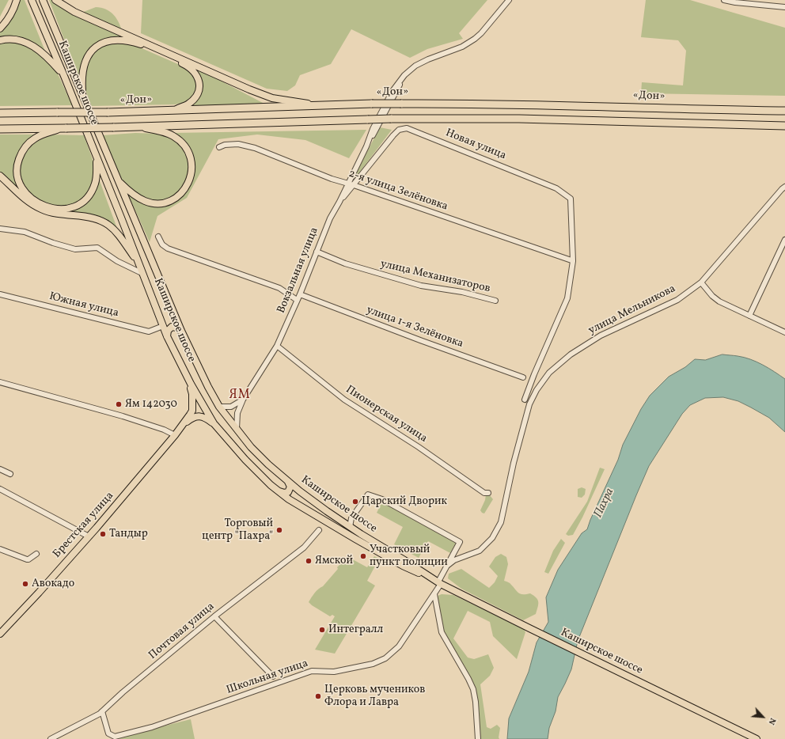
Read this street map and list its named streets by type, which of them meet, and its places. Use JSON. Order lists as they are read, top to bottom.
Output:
{
  "streets": {
    "highway": ["«Дон»"],
    "main road": ["Каширское шоссе", "Брестская улица"],
    "street": [
      "Новая улица",
      "2-я улица Зелёновка",
      "Вокзальная улица",
      "улица Механизаторов",
      "Южная улица",
      "улица Мельникова",
      "улица 1-я Зелёновка",
      "Пионерская улица",
      "Почтовая улица",
      "Школьная улица"
    ]
  },
  "crossings": [
    ["Каширское шоссе", "Вокзальная улица"],
    ["Каширское шоссе", "Южная улица"],
    ["Каширское шоссе", "Брестская улица"],
    ["Каширское шоссе", "Школьная улица"],
    ["Новая улица", "2-я улица Зелёновка"],
    ["Новая улица", "Вокзальная улица"],
    ["2-я улица Зелёновка", "Вокзальная улица"],
    ["Вокзальная улица", "улица Механизаторов"],
    ["Вокзальная улица", "улица 1-я Зелёновка"],
    ["Вокзальная улица", "Пионерская улица"],
    ["улица Мельникова", "Школьная улица"],
    ["Почтовая улица", "Школьная улица"]
  ],
  "districts": ["ЯМ"],
  "water": ["Пахра"],
  "places": [
    "Ям 142030",
    "Царский Дворик",
    "Торговый центр \"Пахра\"",
    "Тандыр",
    "Участковый пункт полиции",
    "Ямской",
    "Авокадо",
    "Интегралл",
    "Церковь мучеников Флора и Лавра"
  ],
  "north": "bottom right"
}
